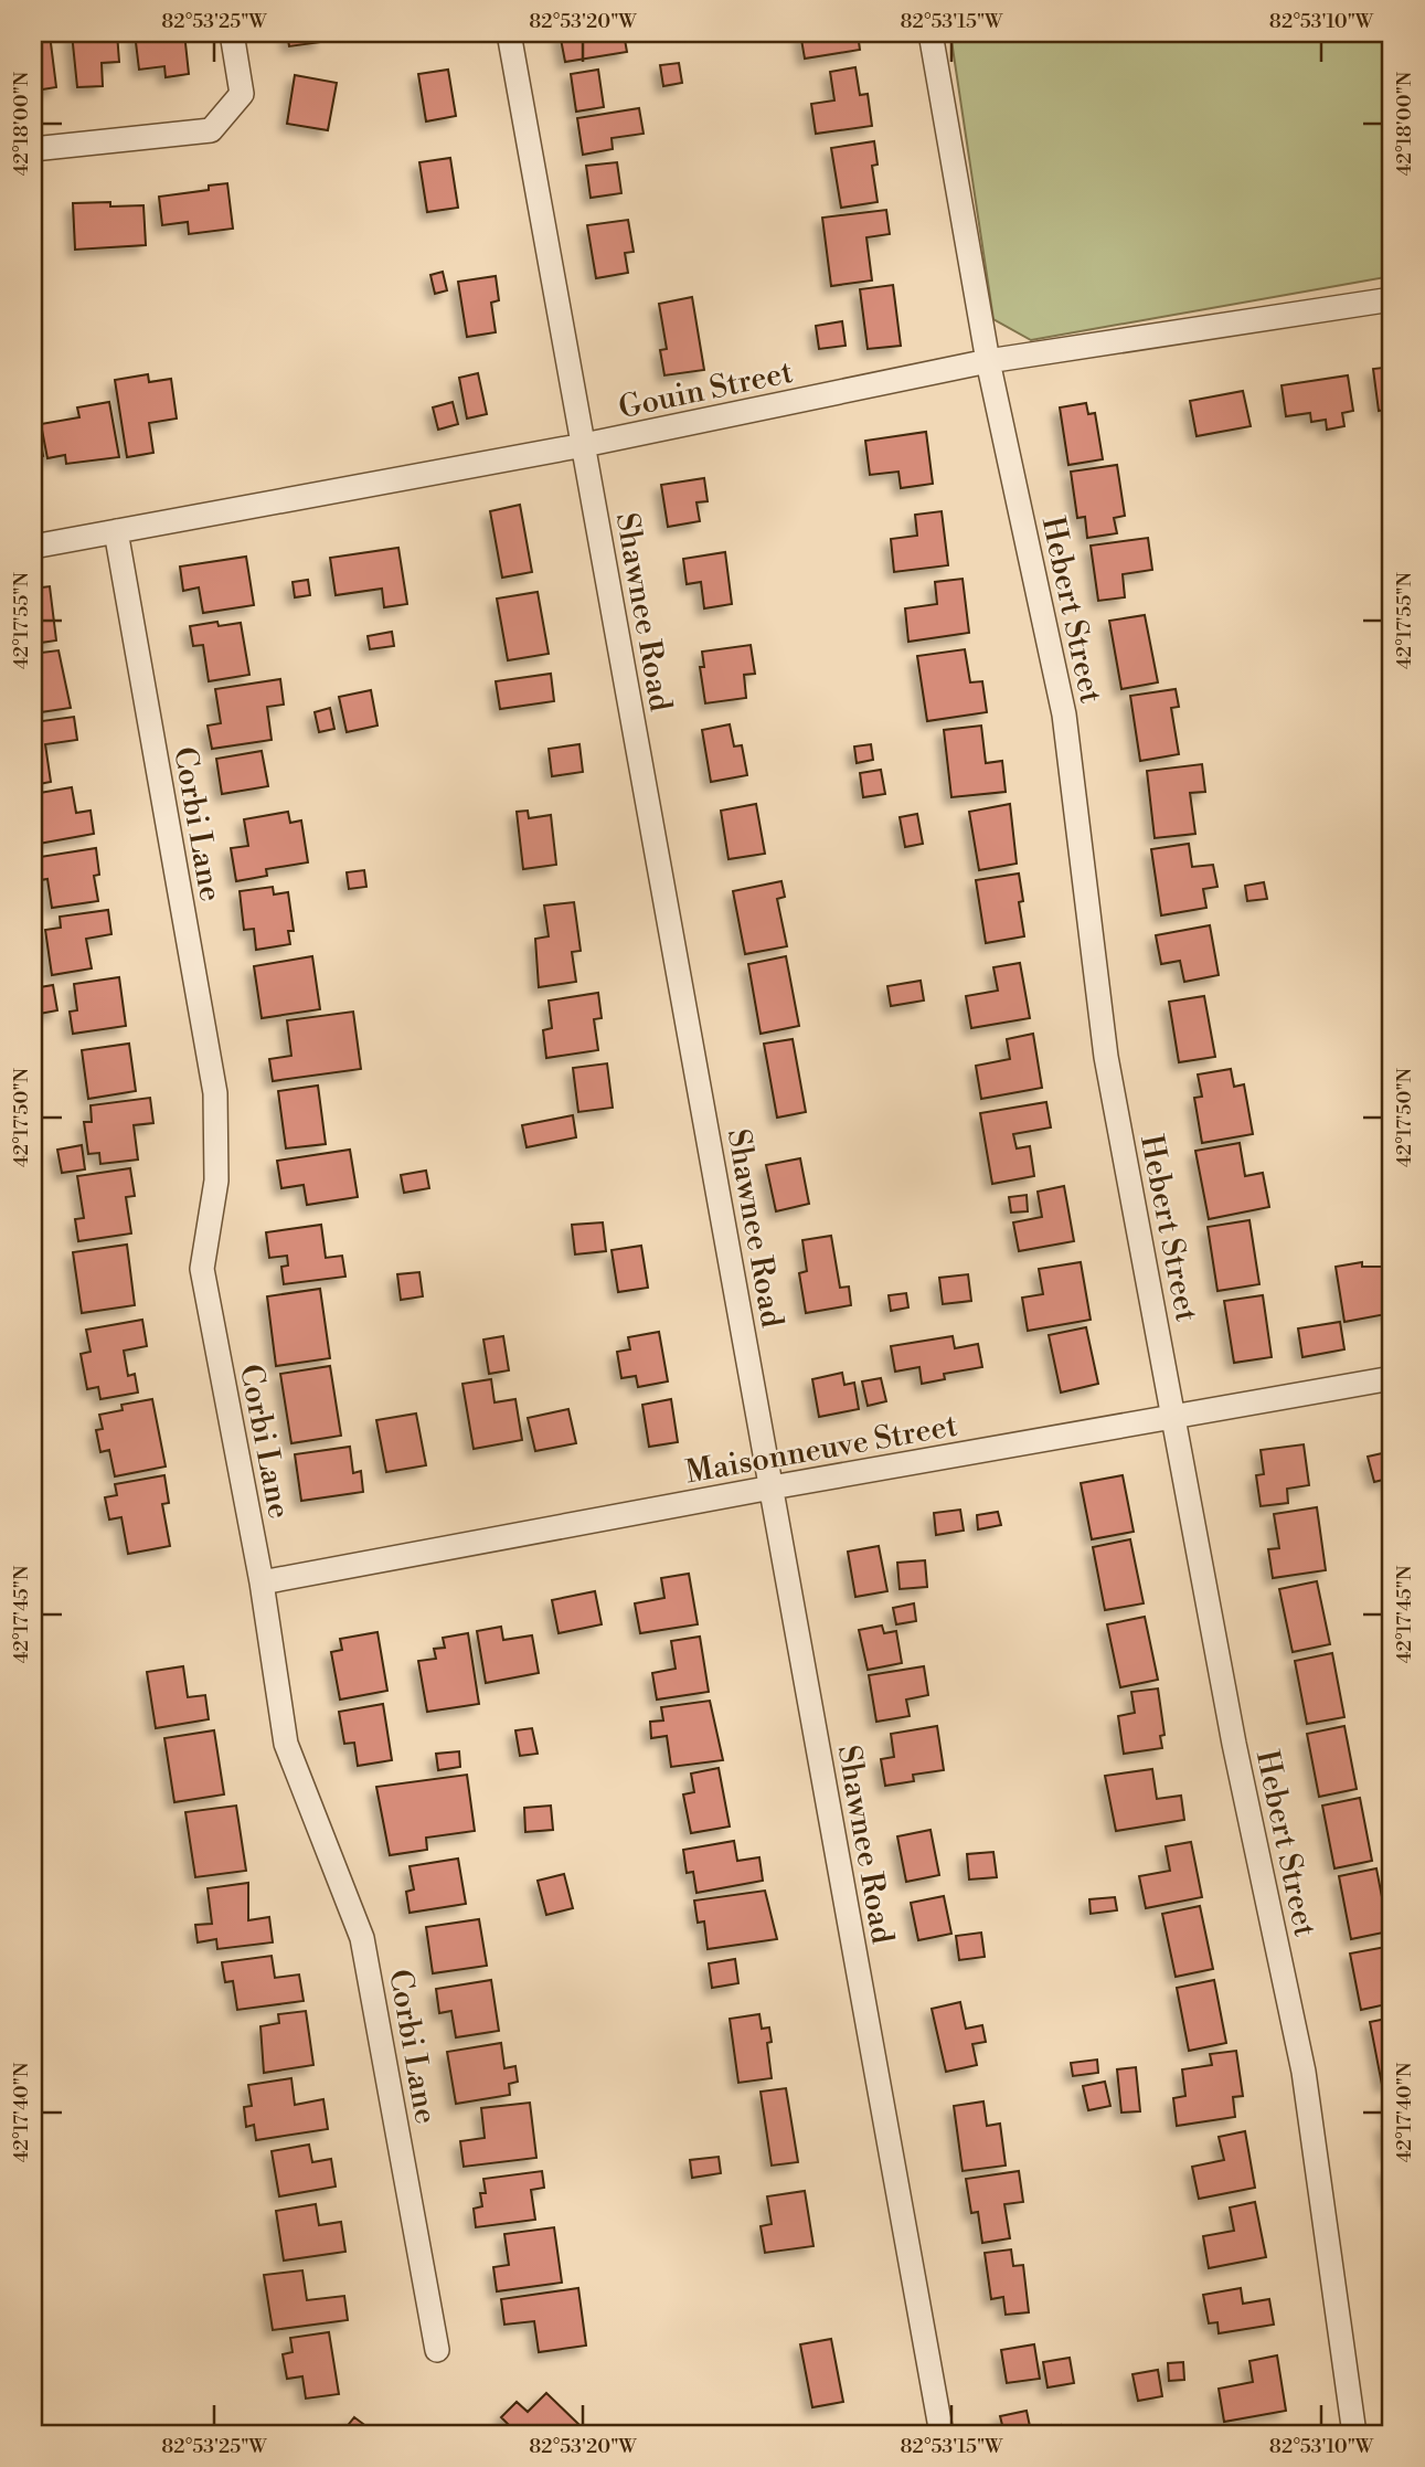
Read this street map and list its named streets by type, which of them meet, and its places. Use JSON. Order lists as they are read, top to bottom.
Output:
{
  "streets": {
    "street": [
      "Gouin Street",
      "Hebert Street",
      "Shawnee Road",
      "Corbi Lane",
      "Maisonneuve Street"
    ]
  },
  "crossings": [
    ["Gouin Street", "Hebert Street"],
    ["Gouin Street", "Shawnee Road"],
    ["Gouin Street", "Corbi Lane"],
    ["Hebert Street", "Maisonneuve Street"],
    ["Shawnee Road", "Maisonneuve Street"],
    ["Corbi Lane", "Maisonneuve Street"]
  ],
  "coordinates": [
    "82°53'25\"W",
    "82°53'20\"W",
    "82°53'15\"W",
    "82°53'10\"W",
    "42°18'00\"N",
    "42°17'55\"N",
    "42°17'50\"N",
    "42°17'45\"N",
    "42°17'40\"N"
  ]
}
